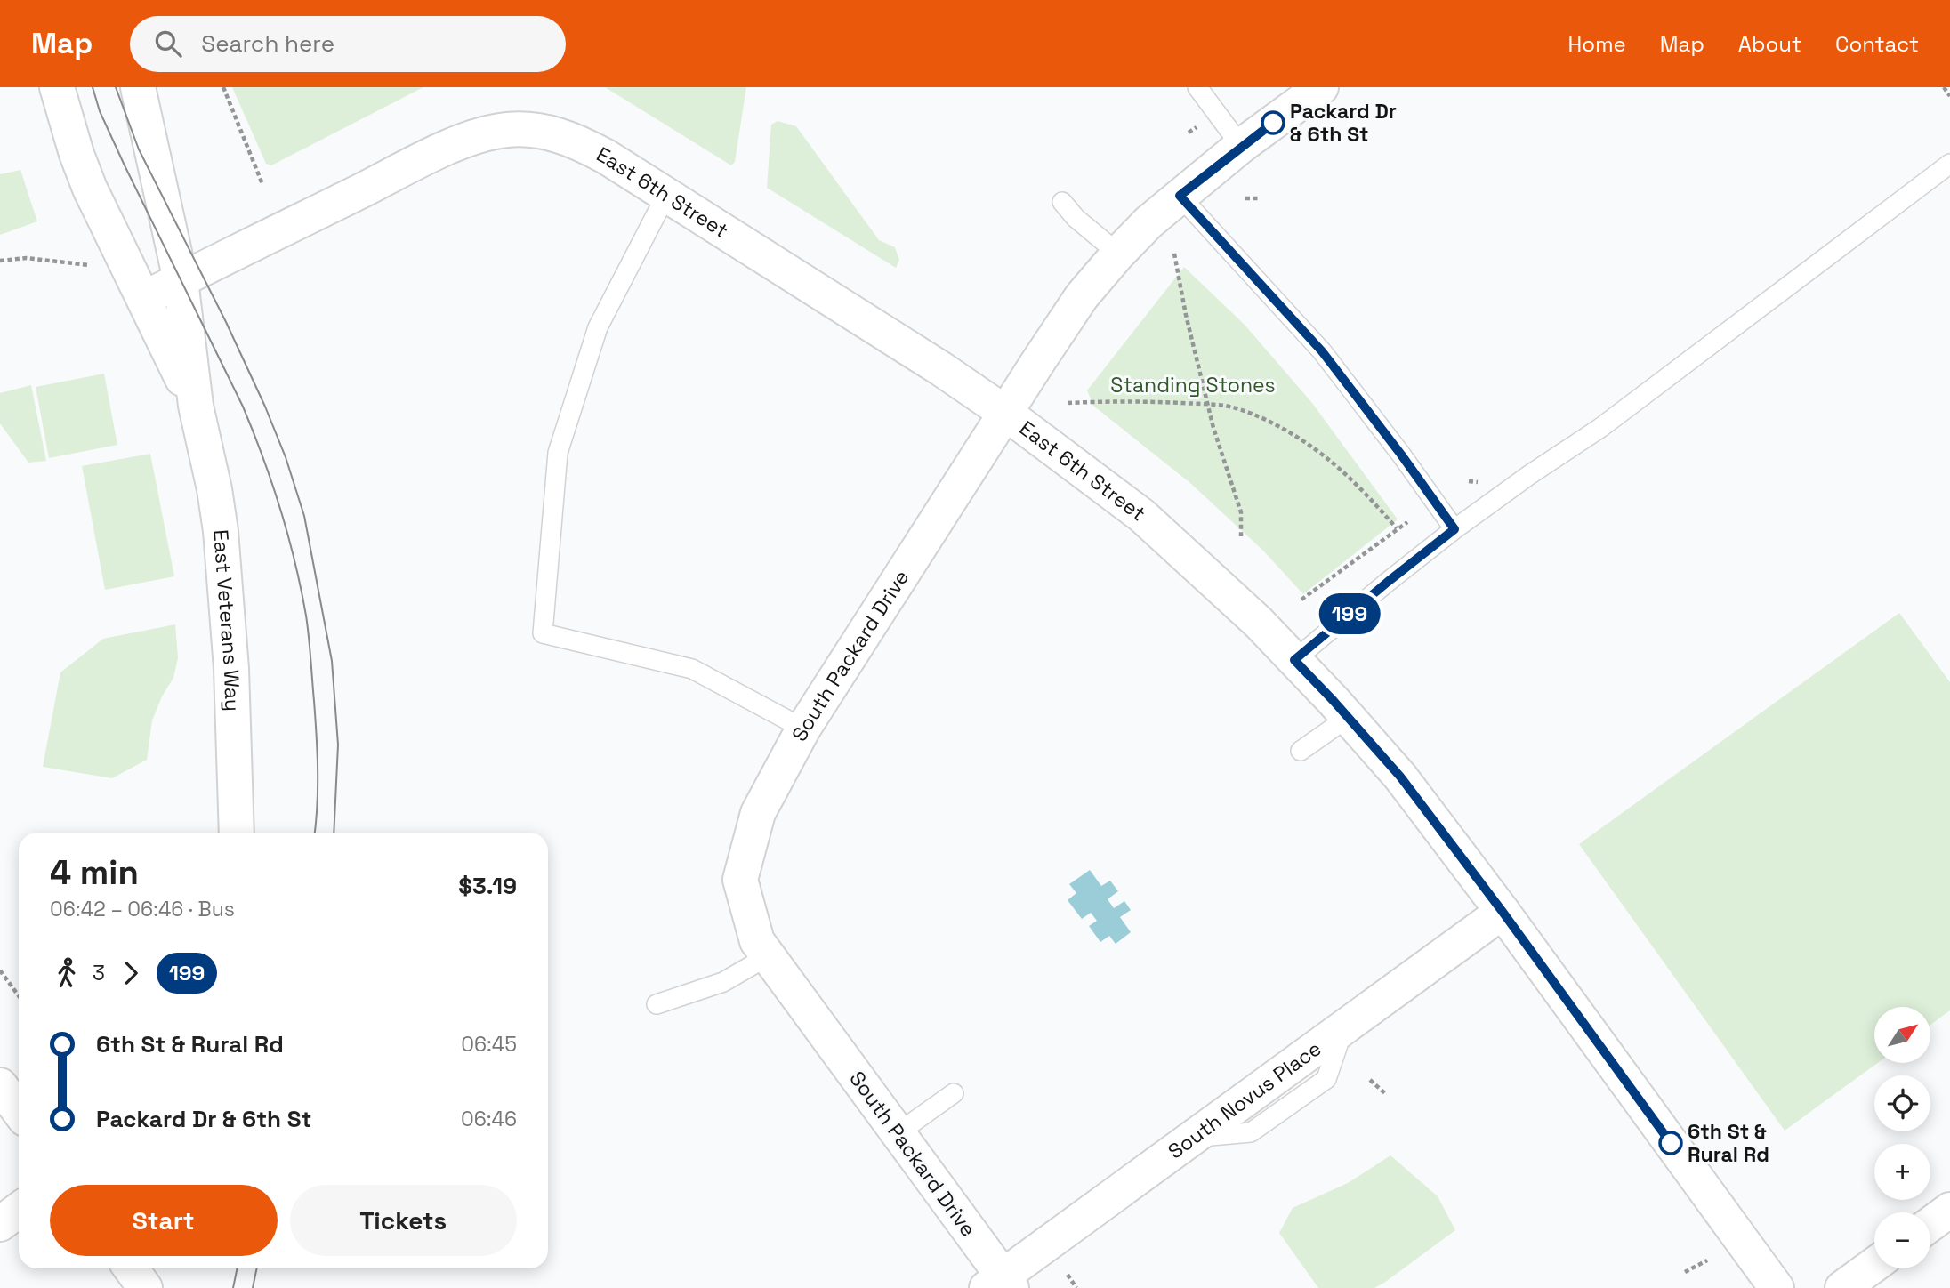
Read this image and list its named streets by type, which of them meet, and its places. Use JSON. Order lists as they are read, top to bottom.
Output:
{
  "streets": {
    "street": [
      "East 6th Street",
      "East Veterans Way",
      "South Packard Drive",
      "South Novus Place"
    ]
  },
  "crossings": [
    ["East 6th Street", "East Veterans Way"],
    ["East 6th Street", "South Packard Drive"],
    ["East 6th Street", "South Novus Place"],
    ["South Packard Drive", "South Novus Place"]
  ],
  "parks": ["Standing Stones"],
  "places": ["Packard Dr & 6th St", "6th St & Rural Rd"],
  "lines": ["bus line 199"],
  "north": "top right",
  "page": {
    "header": "Map",
    "search": "Search here",
    "nav": [
      "Home",
      "Map",
      "About",
      "Contact"
    ],
    "on_map": "199",
    "heading": ["4 min", "06:42 – 06:46 · Bus", "$3.19"],
    "legs": ["3", "199"],
    "map_buttons": ["+", "−"],
    "list": [
      {
        "name": "6th St & Rural Rd",
        "value": "06:45"
      },
      {
        "name": "Packard Dr & 6th St",
        "value": "06:46"
      }
    ],
    "buttons": ["Start", "Tickets"]
  }
}
